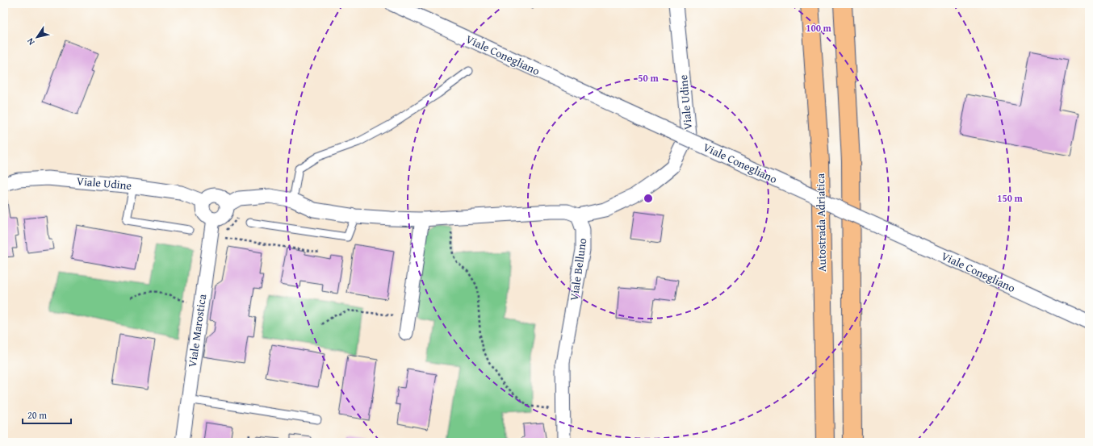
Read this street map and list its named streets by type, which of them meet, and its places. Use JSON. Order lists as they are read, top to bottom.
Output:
{
  "streets": {
    "highway": ["Autostrada Adriatica"],
    "street": [
      "Viale Conegliano",
      "Viale Udine",
      "Viale Belluno",
      "Viale Marostica"
    ]
  },
  "crossings": [
    ["Viale Udine", "Viale Belluno"],
    ["Viale Udine", "Viale Marostica"]
  ],
  "scale_bar": "20 m",
  "north": "bottom left",
  "rings": ["100 m", "50 m", "150 m"]
}
